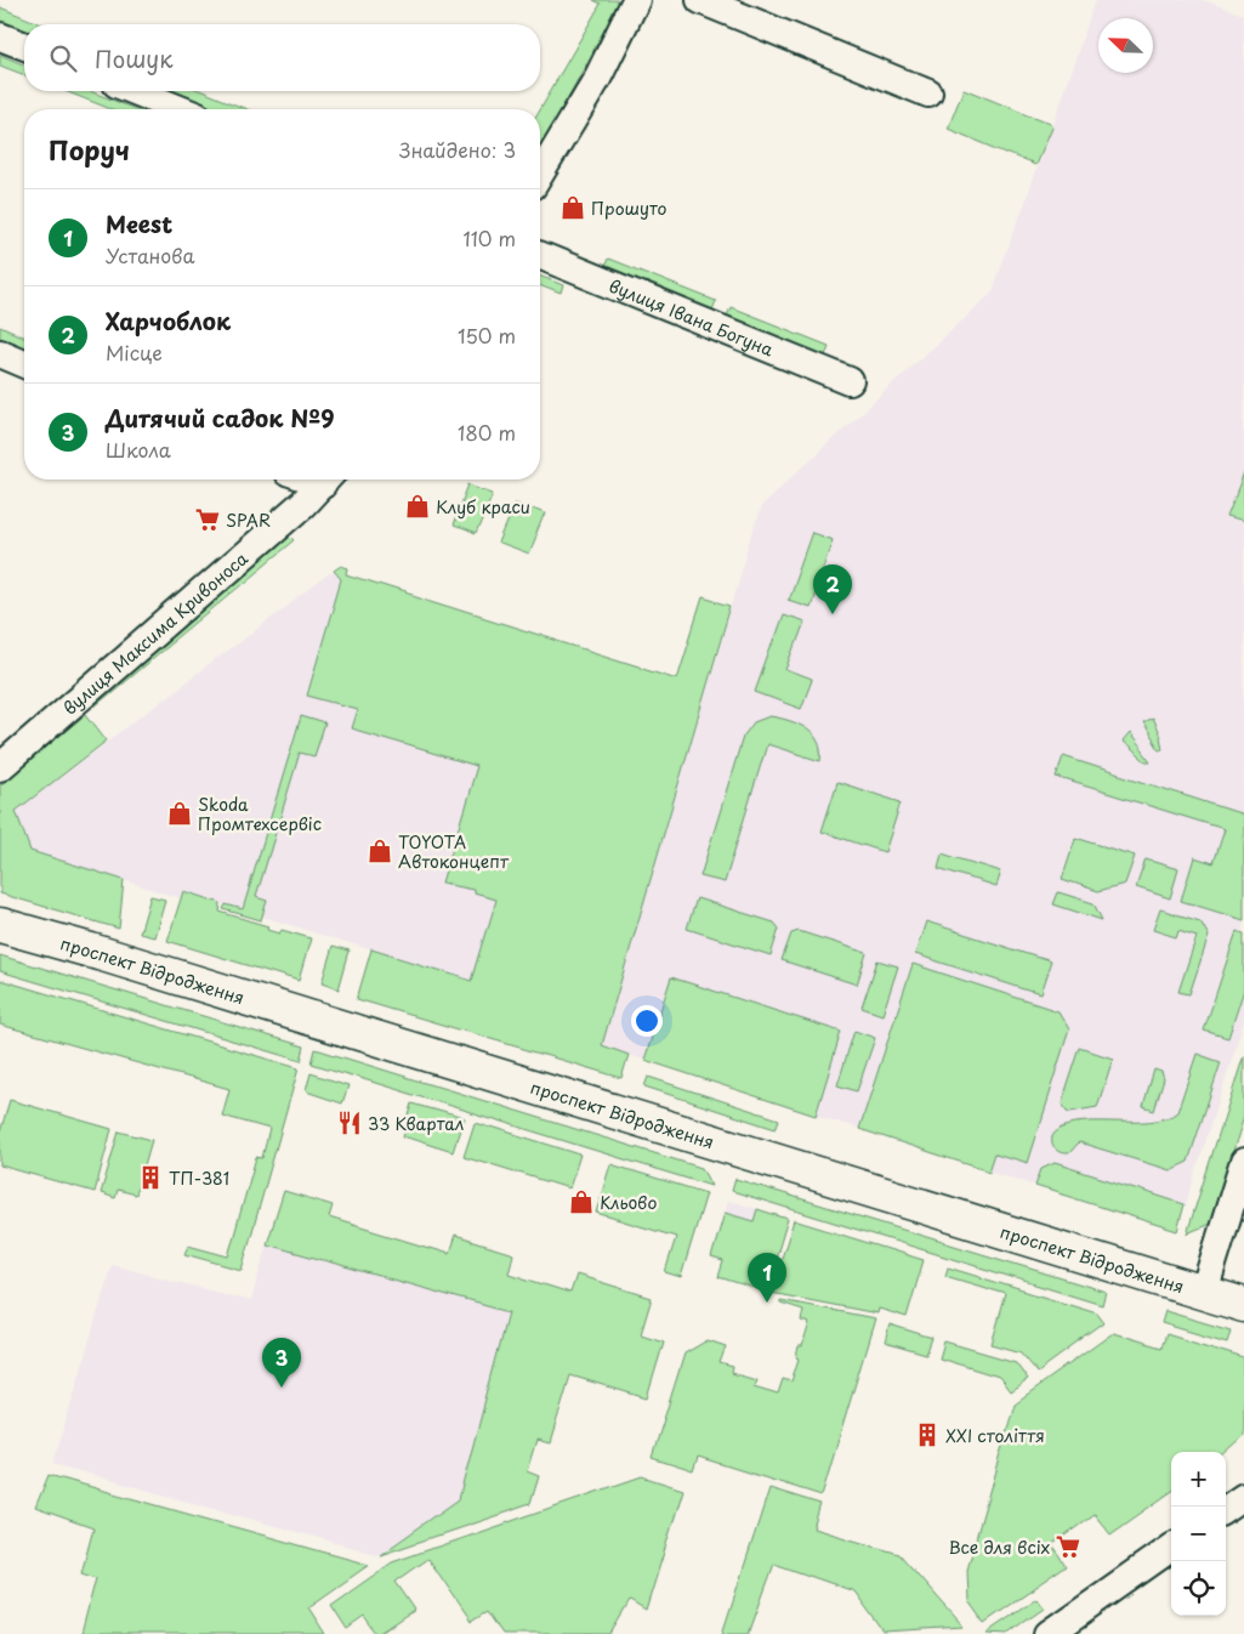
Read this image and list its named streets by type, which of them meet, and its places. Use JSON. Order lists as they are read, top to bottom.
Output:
{
  "streets": {
    "main road": ["проспект Відродження"],
    "street": ["вулиця Івана Богуна", "вулиця Максима Кривоноса"]
  },
  "places": {
    "shop": [
      "Прошуто",
      "Клуб краси",
      "Skoda Промтехсервіс",
      "TOYOTA Автоконцепт",
      "Кльово"
    ],
    "supermarket": ["SPAR", "Все для всіх"],
    "restaurant": ["33 Квартал"],
    "building": ["ТП-381", "ХХІ століття"]
  },
  "north": "top left",
  "page": {
    "search": "Пошук",
    "heading": ["Поруч", "Знайдено: 3"],
    "list": [
      {
        "mark": "1",
        "name": "Meest",
        "note": "Установа",
        "value": "110 m"
      },
      {
        "mark": "2",
        "name": "Харчоблок",
        "note": "Місце",
        "value": "150 m"
      },
      {
        "mark": "3",
        "name": "Дитячий садок №9",
        "note": "Школа",
        "value": "180 m"
      }
    ],
    "pins": ["2", "1", "3"],
    "map_buttons": ["+", "−"]
  }
}
